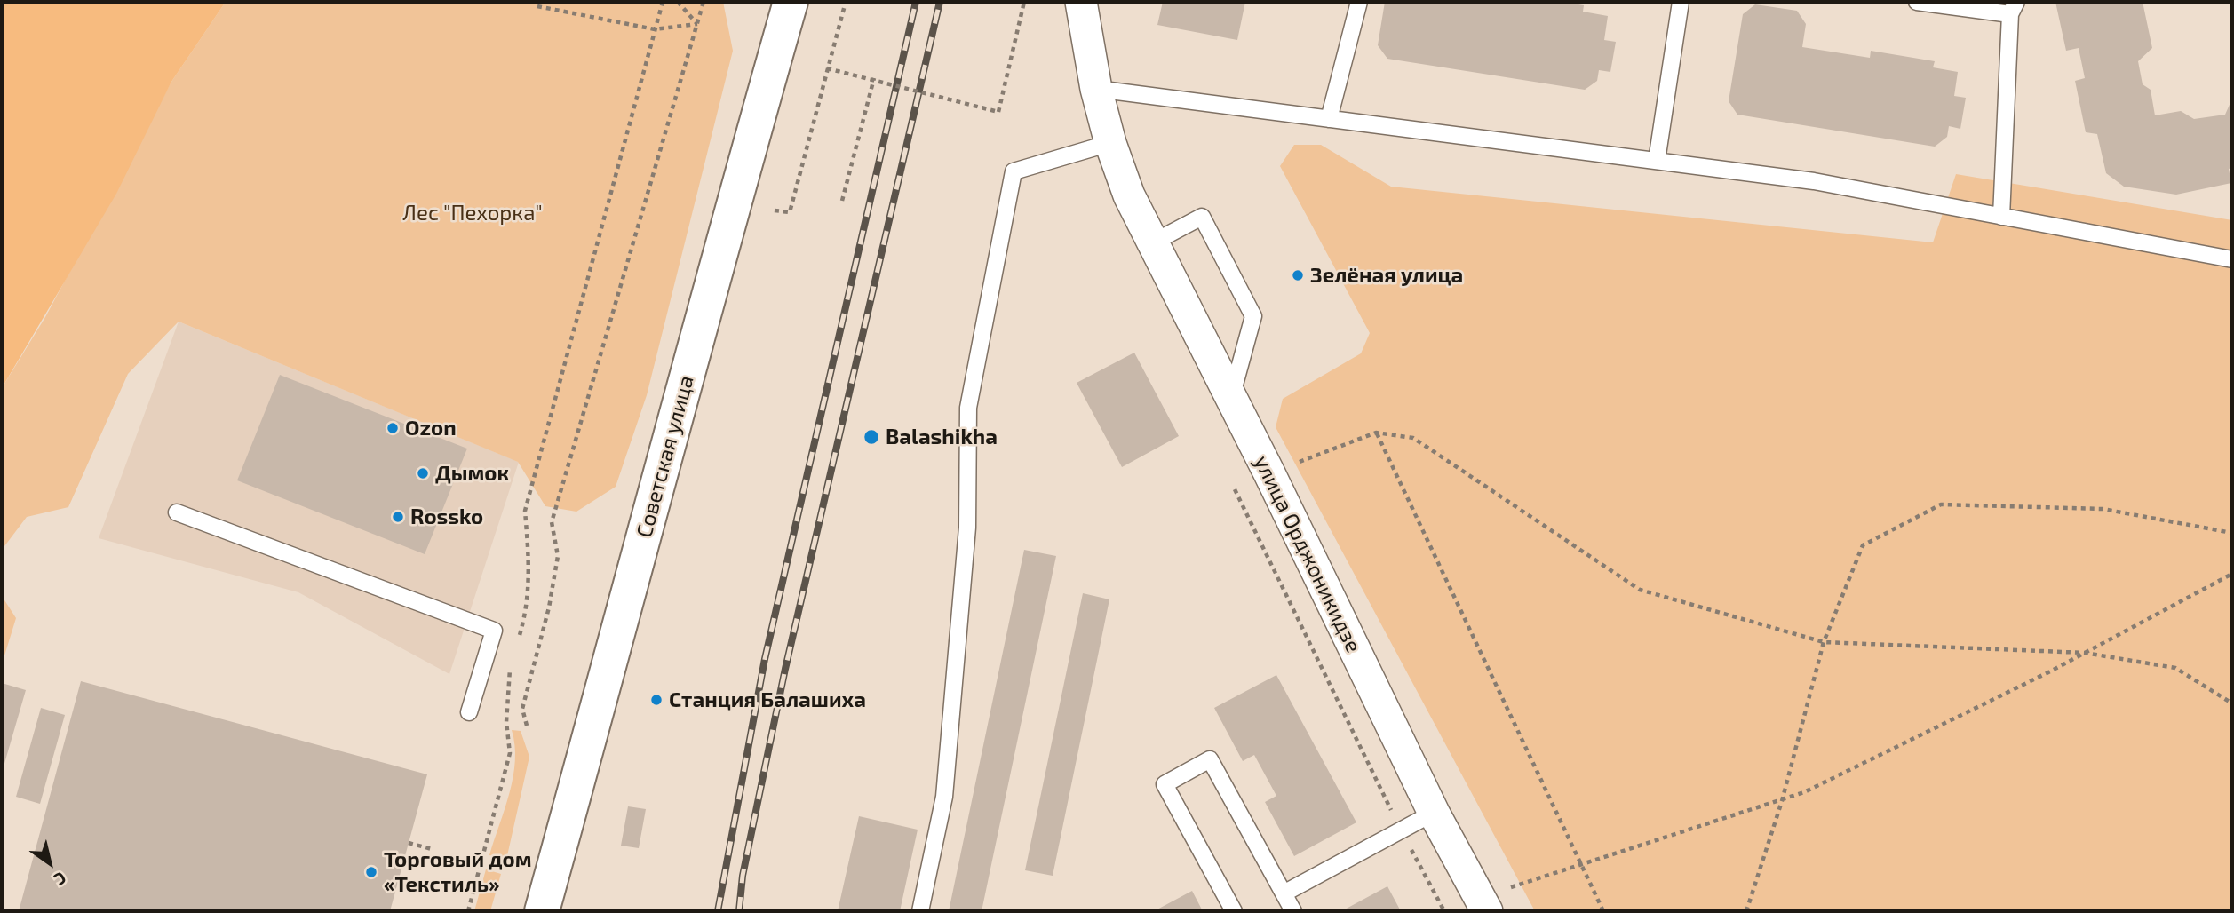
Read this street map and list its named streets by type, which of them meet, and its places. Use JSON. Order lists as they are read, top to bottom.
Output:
{
  "streets": {
    "main road": ["Советская улица"],
    "street": ["улица Орджоникидзе"]
  },
  "parks": ["Лес \"Пехорка\""],
  "places": [
    "Зелёная улица",
    "Ozon",
    "Balashikha",
    "Дымок",
    "Rossko",
    "Станция Балашиха",
    "Торговый дом «Текстиль»"
  ],
  "north": "bottom right"
}
